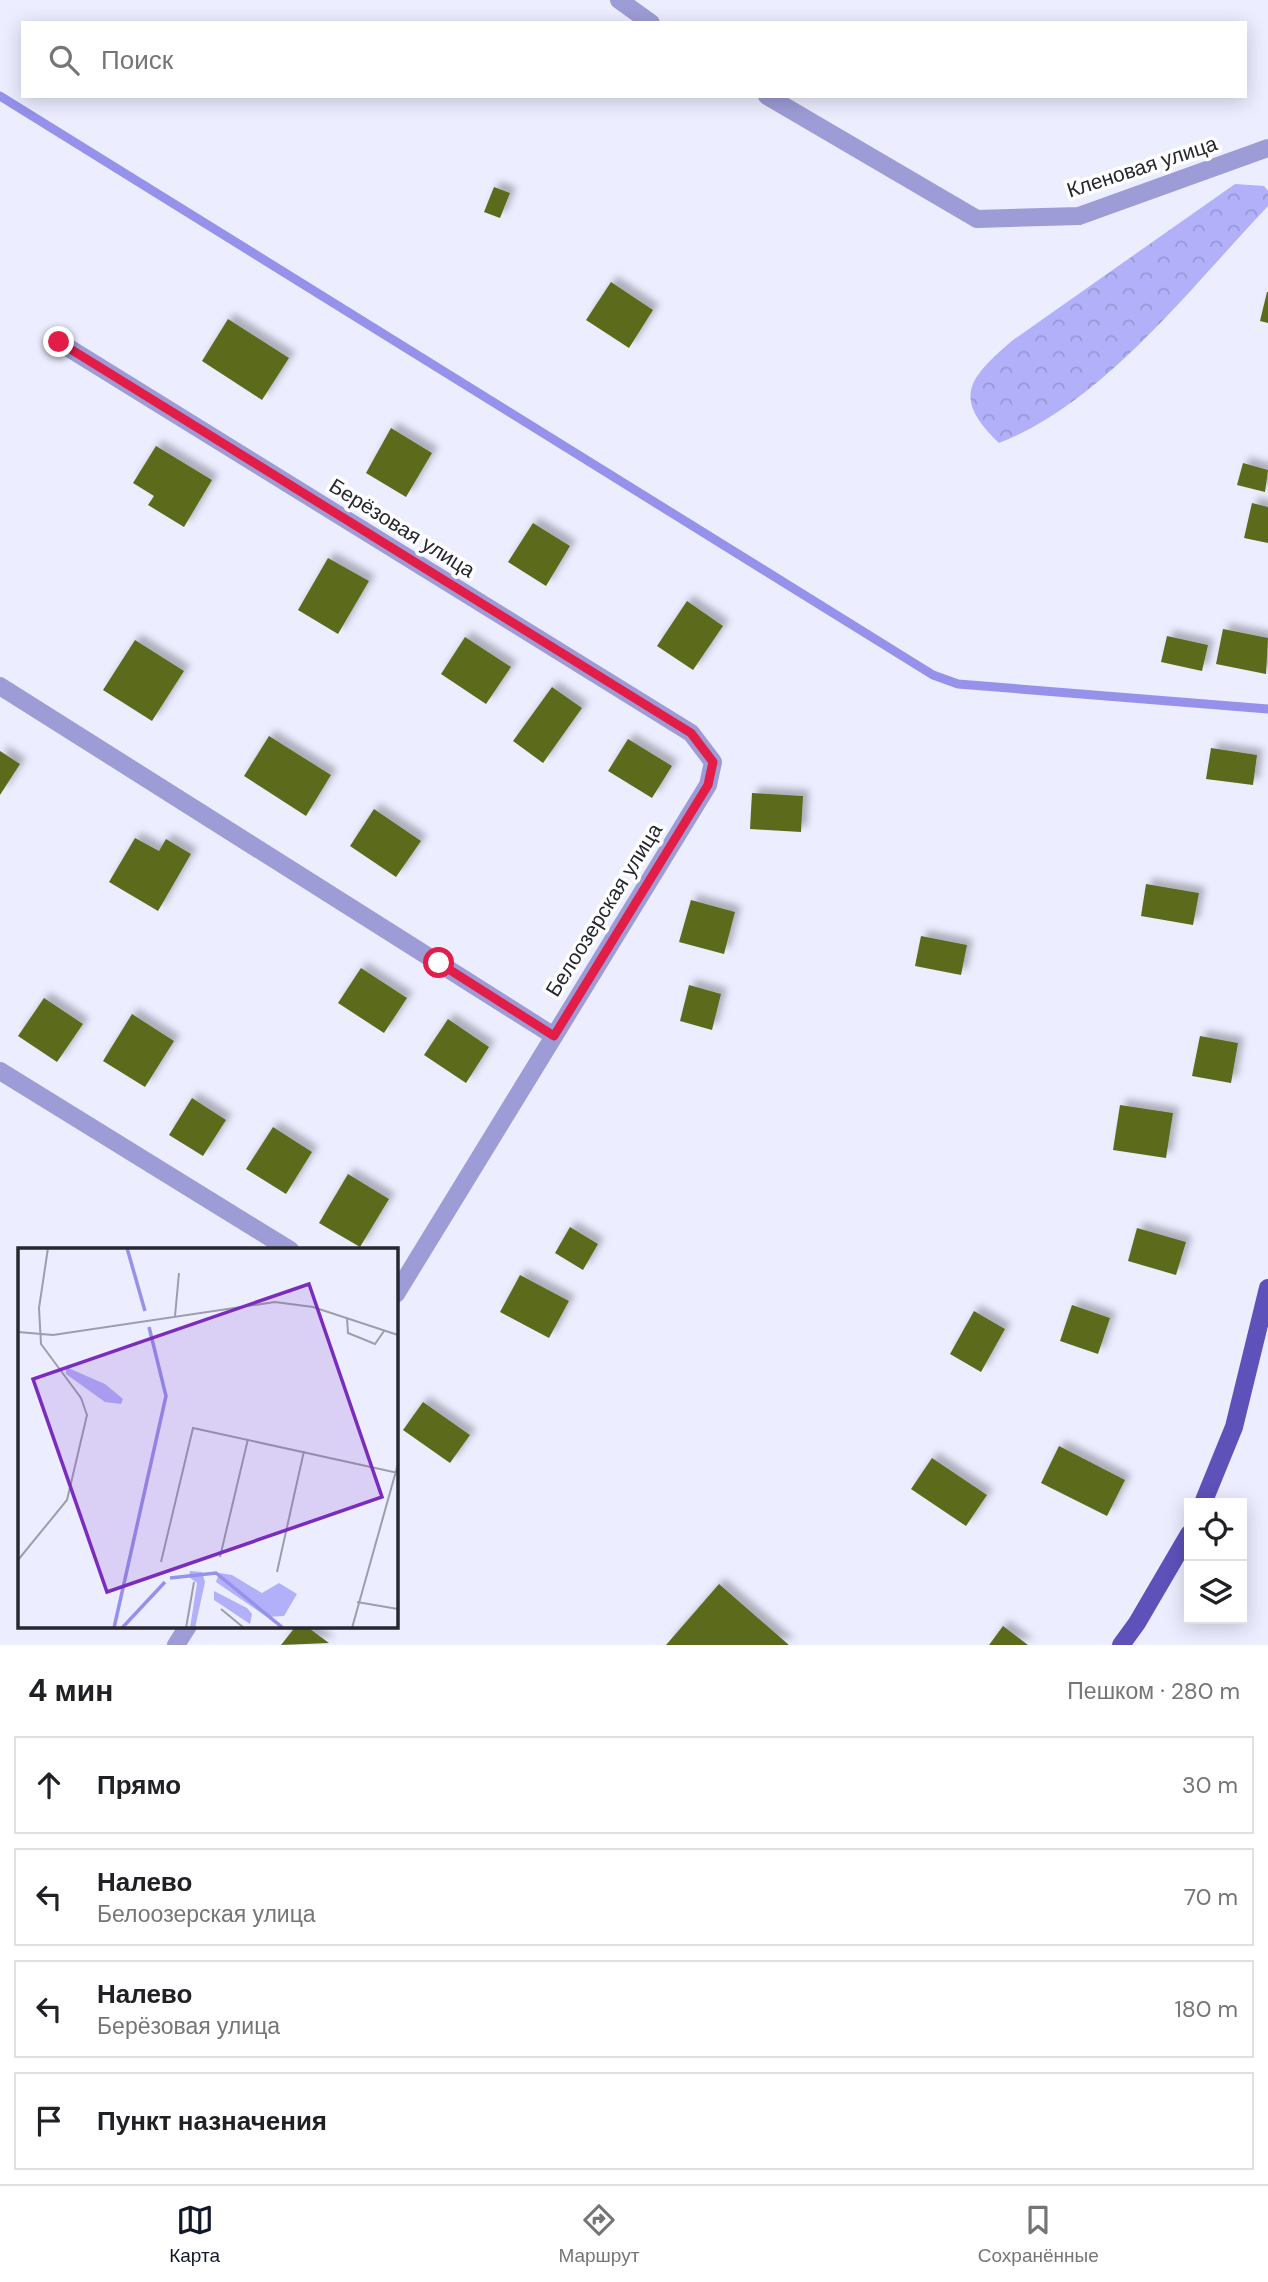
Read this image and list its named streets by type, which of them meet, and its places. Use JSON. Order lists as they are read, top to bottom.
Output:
{
  "streets": {
    "street": ["Кленовая улица", "Берёзовая улица", "Белоозерская улица"]
  },
  "crossings": [
    ["Берёзовая улица", "Белоозерская улица"]
  ],
  "page": {
    "search": "Поиск",
    "heading": ["4 мин", "Пешком · 280 m"],
    "list": [
      ["Прямо", "30 m"],
      ["Налево", "Белоозерская улица", "70 m"],
      ["Налево", "Берёзовая улица", "180 m"],
      "Пункт назначения"
    ],
    "nav": ["Карта", "Маршрут", "Сохранённые"]
  }
}
